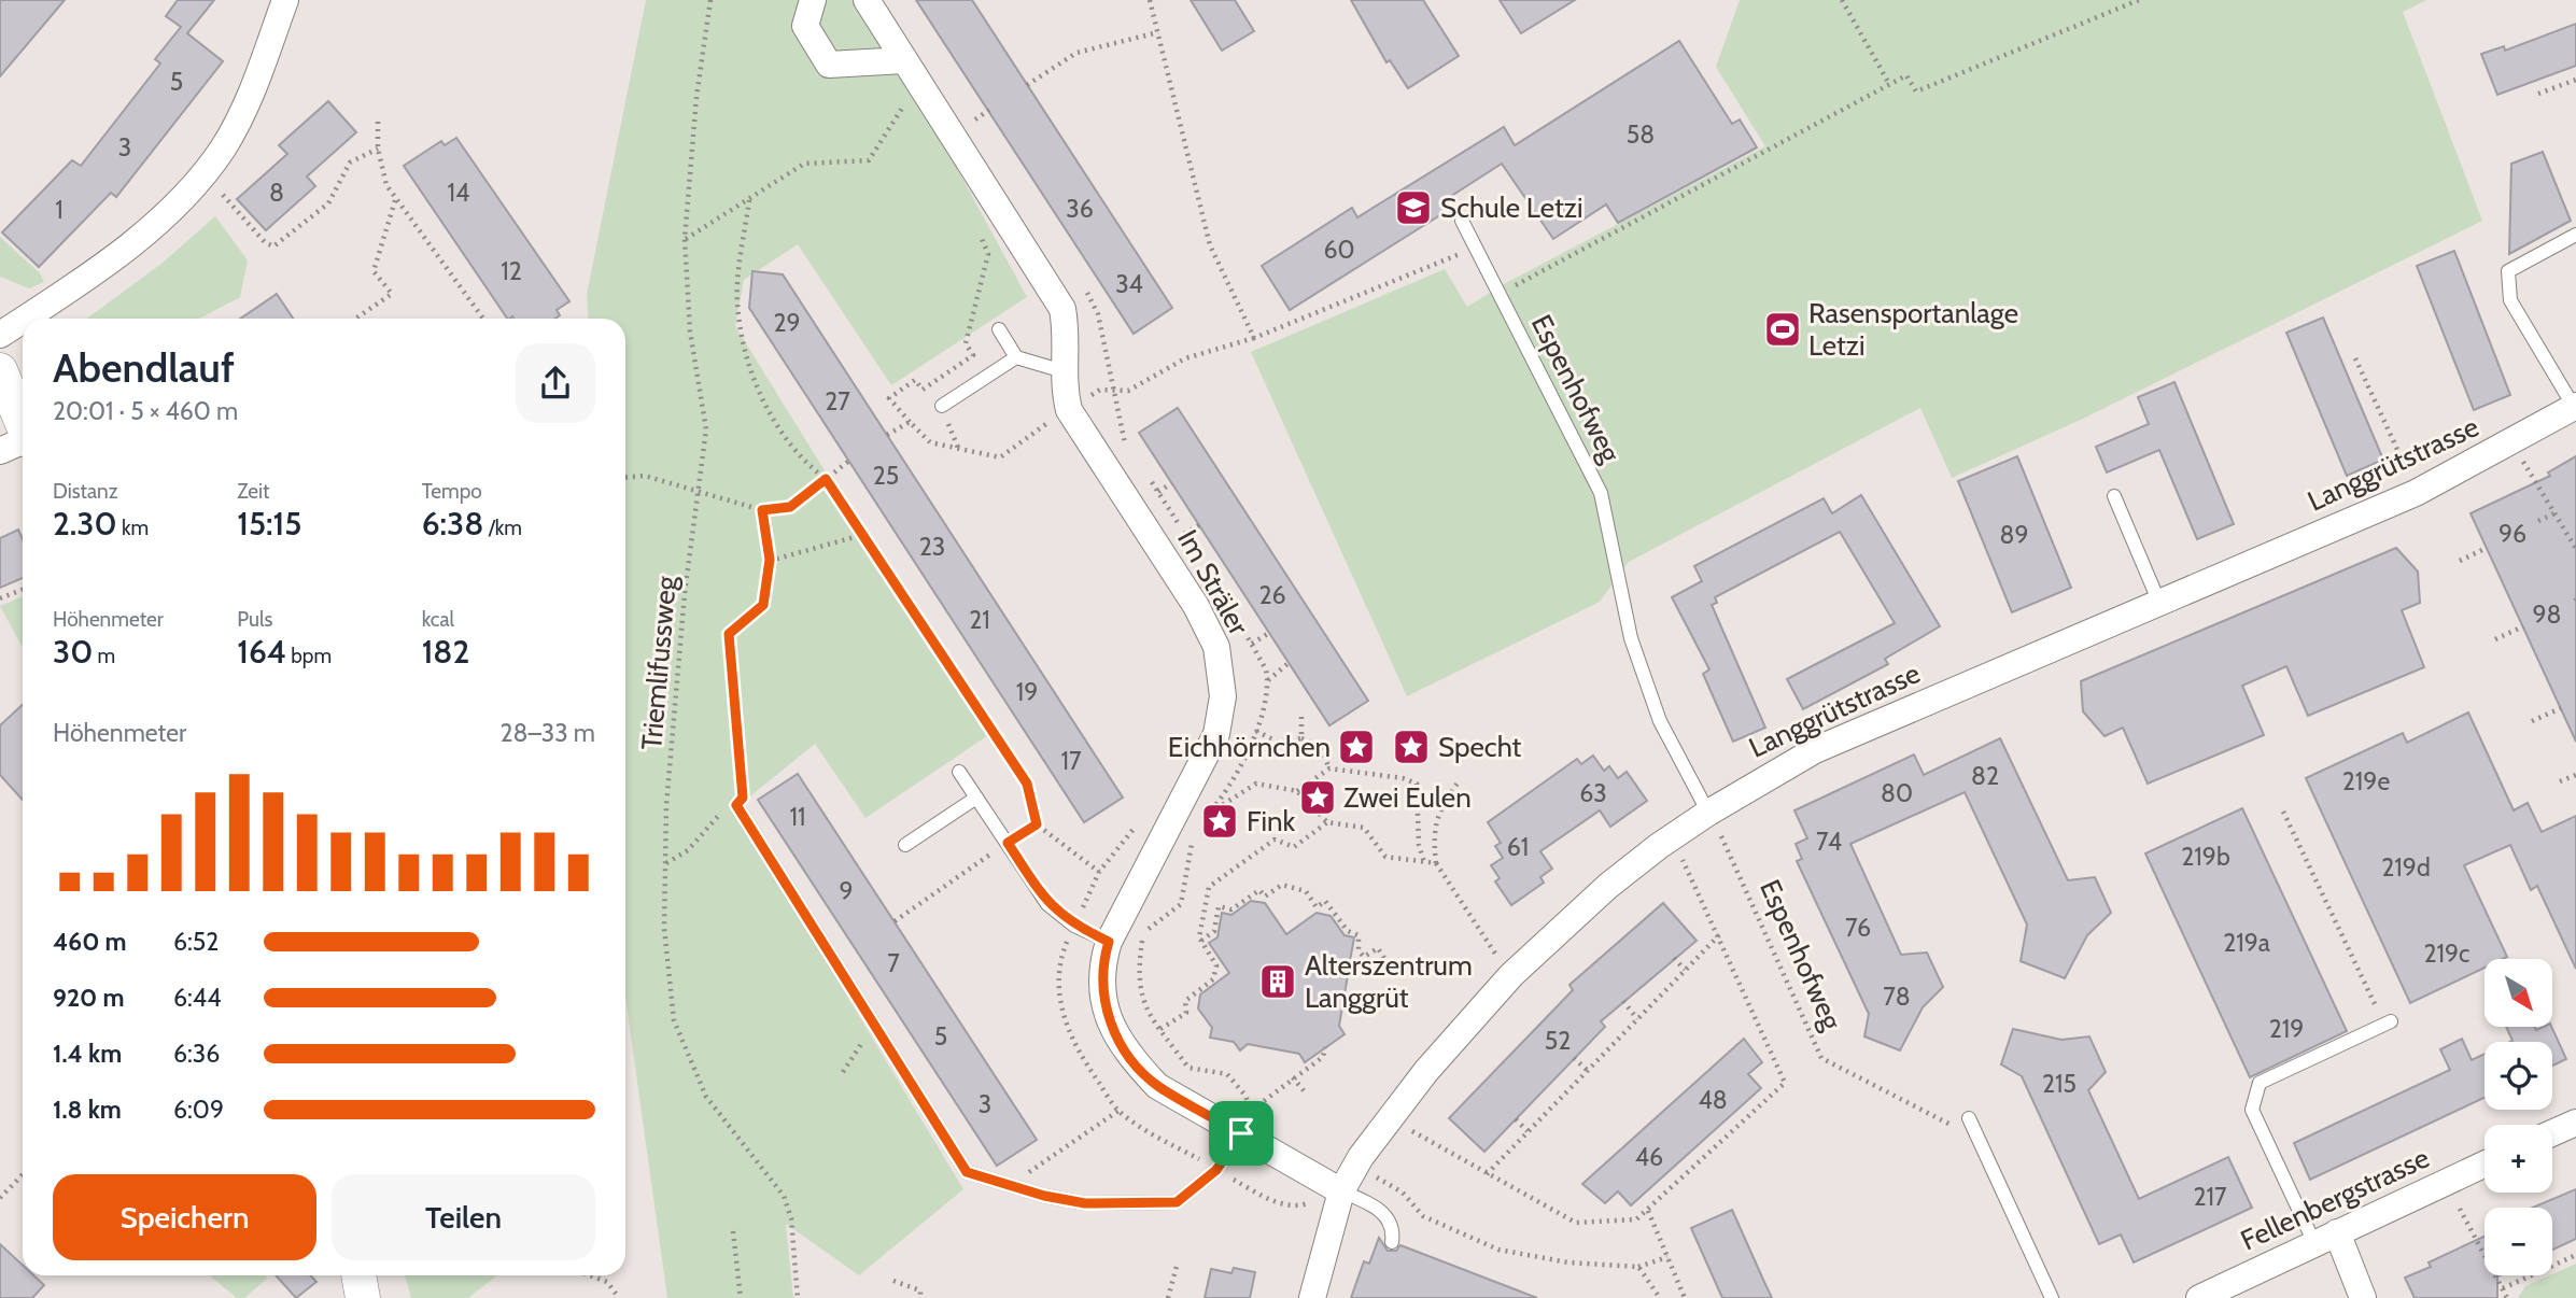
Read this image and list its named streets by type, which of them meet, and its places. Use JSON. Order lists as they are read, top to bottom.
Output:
{
  "streets": {
    "street": ["Langgrütstrasse", "Im Sträler", "Fellenbergstrasse"],
    "lane": ["Espenhofweg"],
    "path": ["Triemlifussweg"]
  },
  "crossings": [
    ["Espenhofweg", "Langgrütstrasse"],
    ["Langgrütstrasse", "Im Sträler"]
  ],
  "places": {
    "school or university": ["Schule Letzi"],
    "sports": ["Rasensportanlage Letzi"],
    "place": [
      "Eichhörnchen",
      "Specht",
      "Zwei Eulen",
      "Fink"
    ],
    "building": ["Alterszentrum Langgrüt"]
  },
  "house_numbers": [
    "5",
    "58",
    "3",
    "8",
    "14",
    "36",
    "1",
    "60",
    "12",
    "34",
    "29",
    "27",
    "25",
    "96",
    "89",
    "23",
    "26",
    "98",
    "21",
    "19",
    "17",
    "82",
    "219e",
    "63",
    "80",
    "11",
    "74",
    "61",
    "219b",
    "219d",
    "9",
    "76",
    "219a",
    "219c",
    "7",
    "78",
    "219",
    "5",
    "52",
    "215",
    "48",
    "3",
    "46",
    "217"
  ],
  "north": "bottom right",
  "page": {
    "heading": ["Abendlauf", "20:01 · 5 × 460 m"],
    "stats": [
      ["Distanz", "2.30 km"],
      ["Zeit", "15:15"],
      ["Tempo", "6:38 /km"],
      ["Höhenmeter", "30 m"],
      ["Puls", "164 bpm"],
      ["kcal", "182"]
    ],
    "chart": ["Höhenmeter", "28–33 m"],
    "list": [
      {
        "name": "460 m",
        "note": "6:52"
      },
      {
        "name": "920 m",
        "note": "6:44"
      },
      {
        "name": "1.4 km",
        "note": "6:36"
      },
      {
        "name": "1.8 km",
        "note": "6:09"
      }
    ],
    "map_buttons": ["+", "−"],
    "buttons": ["Speichern", "Teilen"]
  }
}
